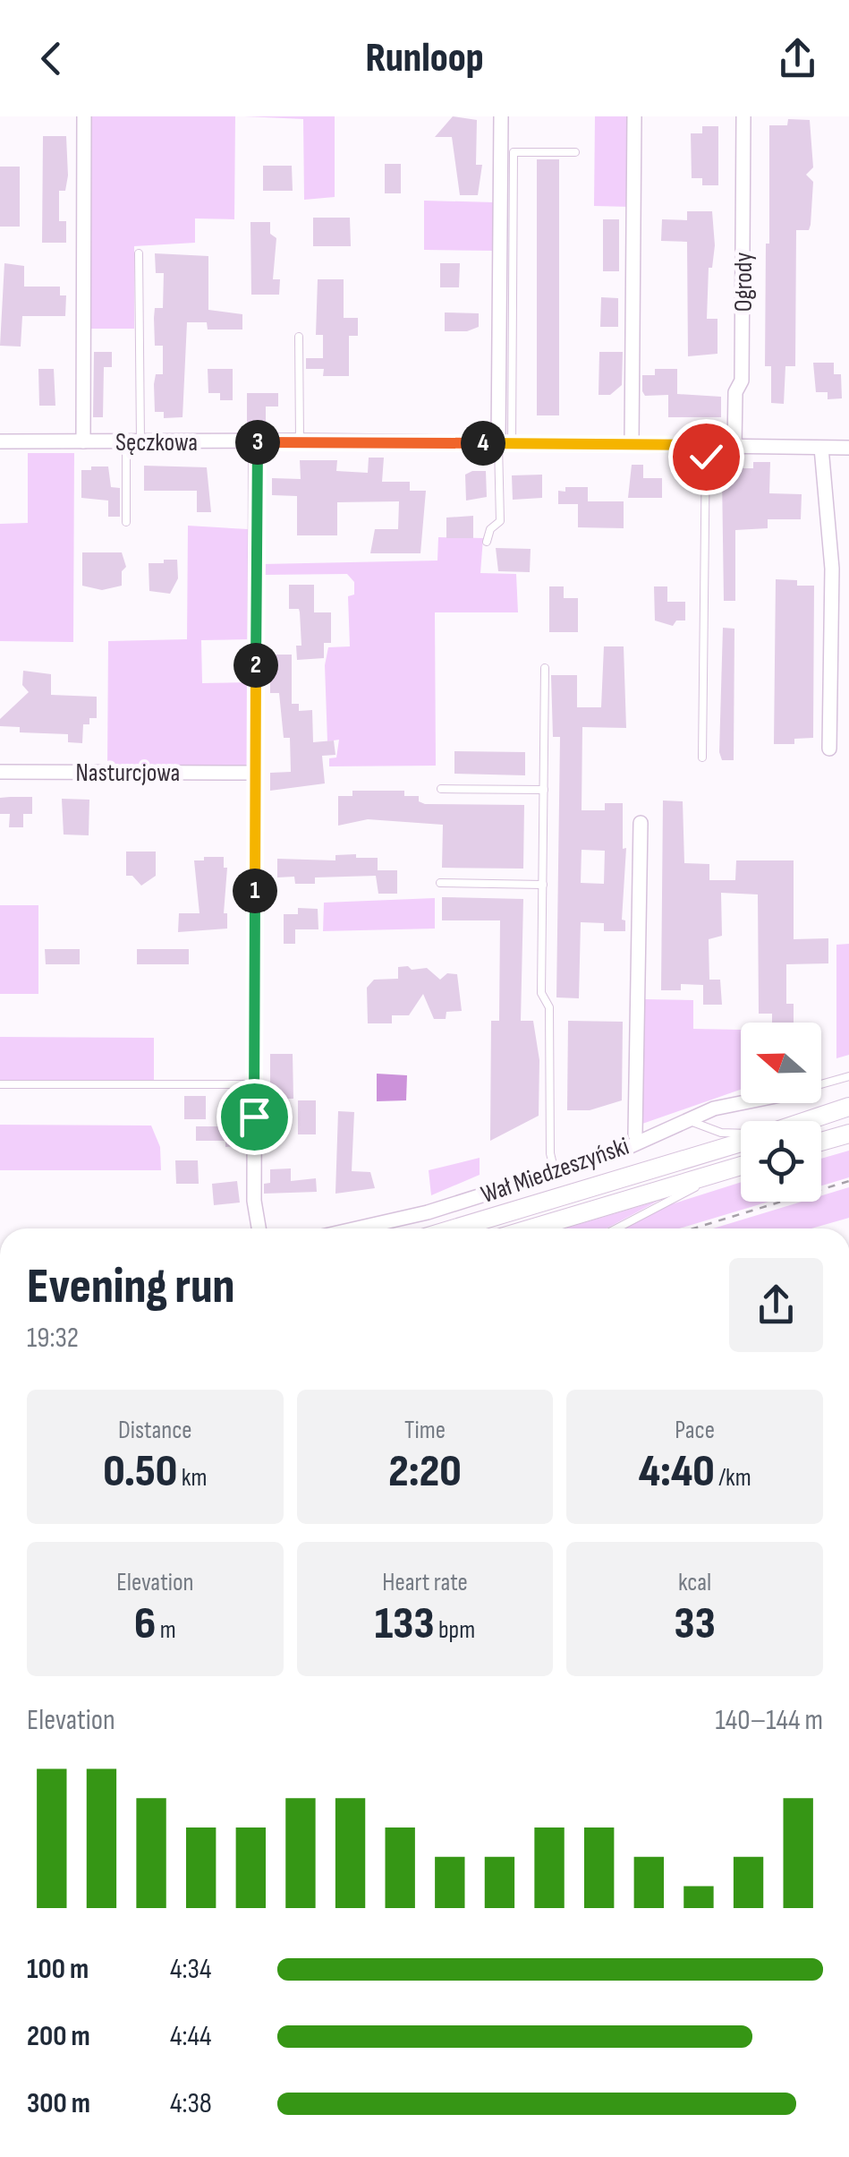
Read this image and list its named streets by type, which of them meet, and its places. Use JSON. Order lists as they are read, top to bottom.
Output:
{
  "streets": {
    "main road": ["Wał Miedzeszyński"],
    "street": ["Ogrody", "Sęczkowa", "Nasturcjowa"]
  },
  "crossings": [
    ["Ogrody", "Sęczkowa"]
  ],
  "north": "left",
  "page": {
    "header": "Runloop",
    "pins": [
      "3",
      "4",
      "2",
      "1"
    ],
    "heading": ["Evening run", "19:32"],
    "stats": [
      ["Distance", "0.50 km"],
      ["Time", "2:20"],
      ["Pace", "4:40 /km"],
      ["Elevation", "6 m"],
      ["Heart rate", "133 bpm"],
      ["kcal", "33"]
    ],
    "chart": ["Elevation", "140–144 m"],
    "list": [
      {
        "name": "100 m",
        "note": "4:34"
      },
      {
        "name": "200 m",
        "note": "4:44"
      },
      {
        "name": "300 m",
        "note": "4:38"
      }
    ]
  }
}
